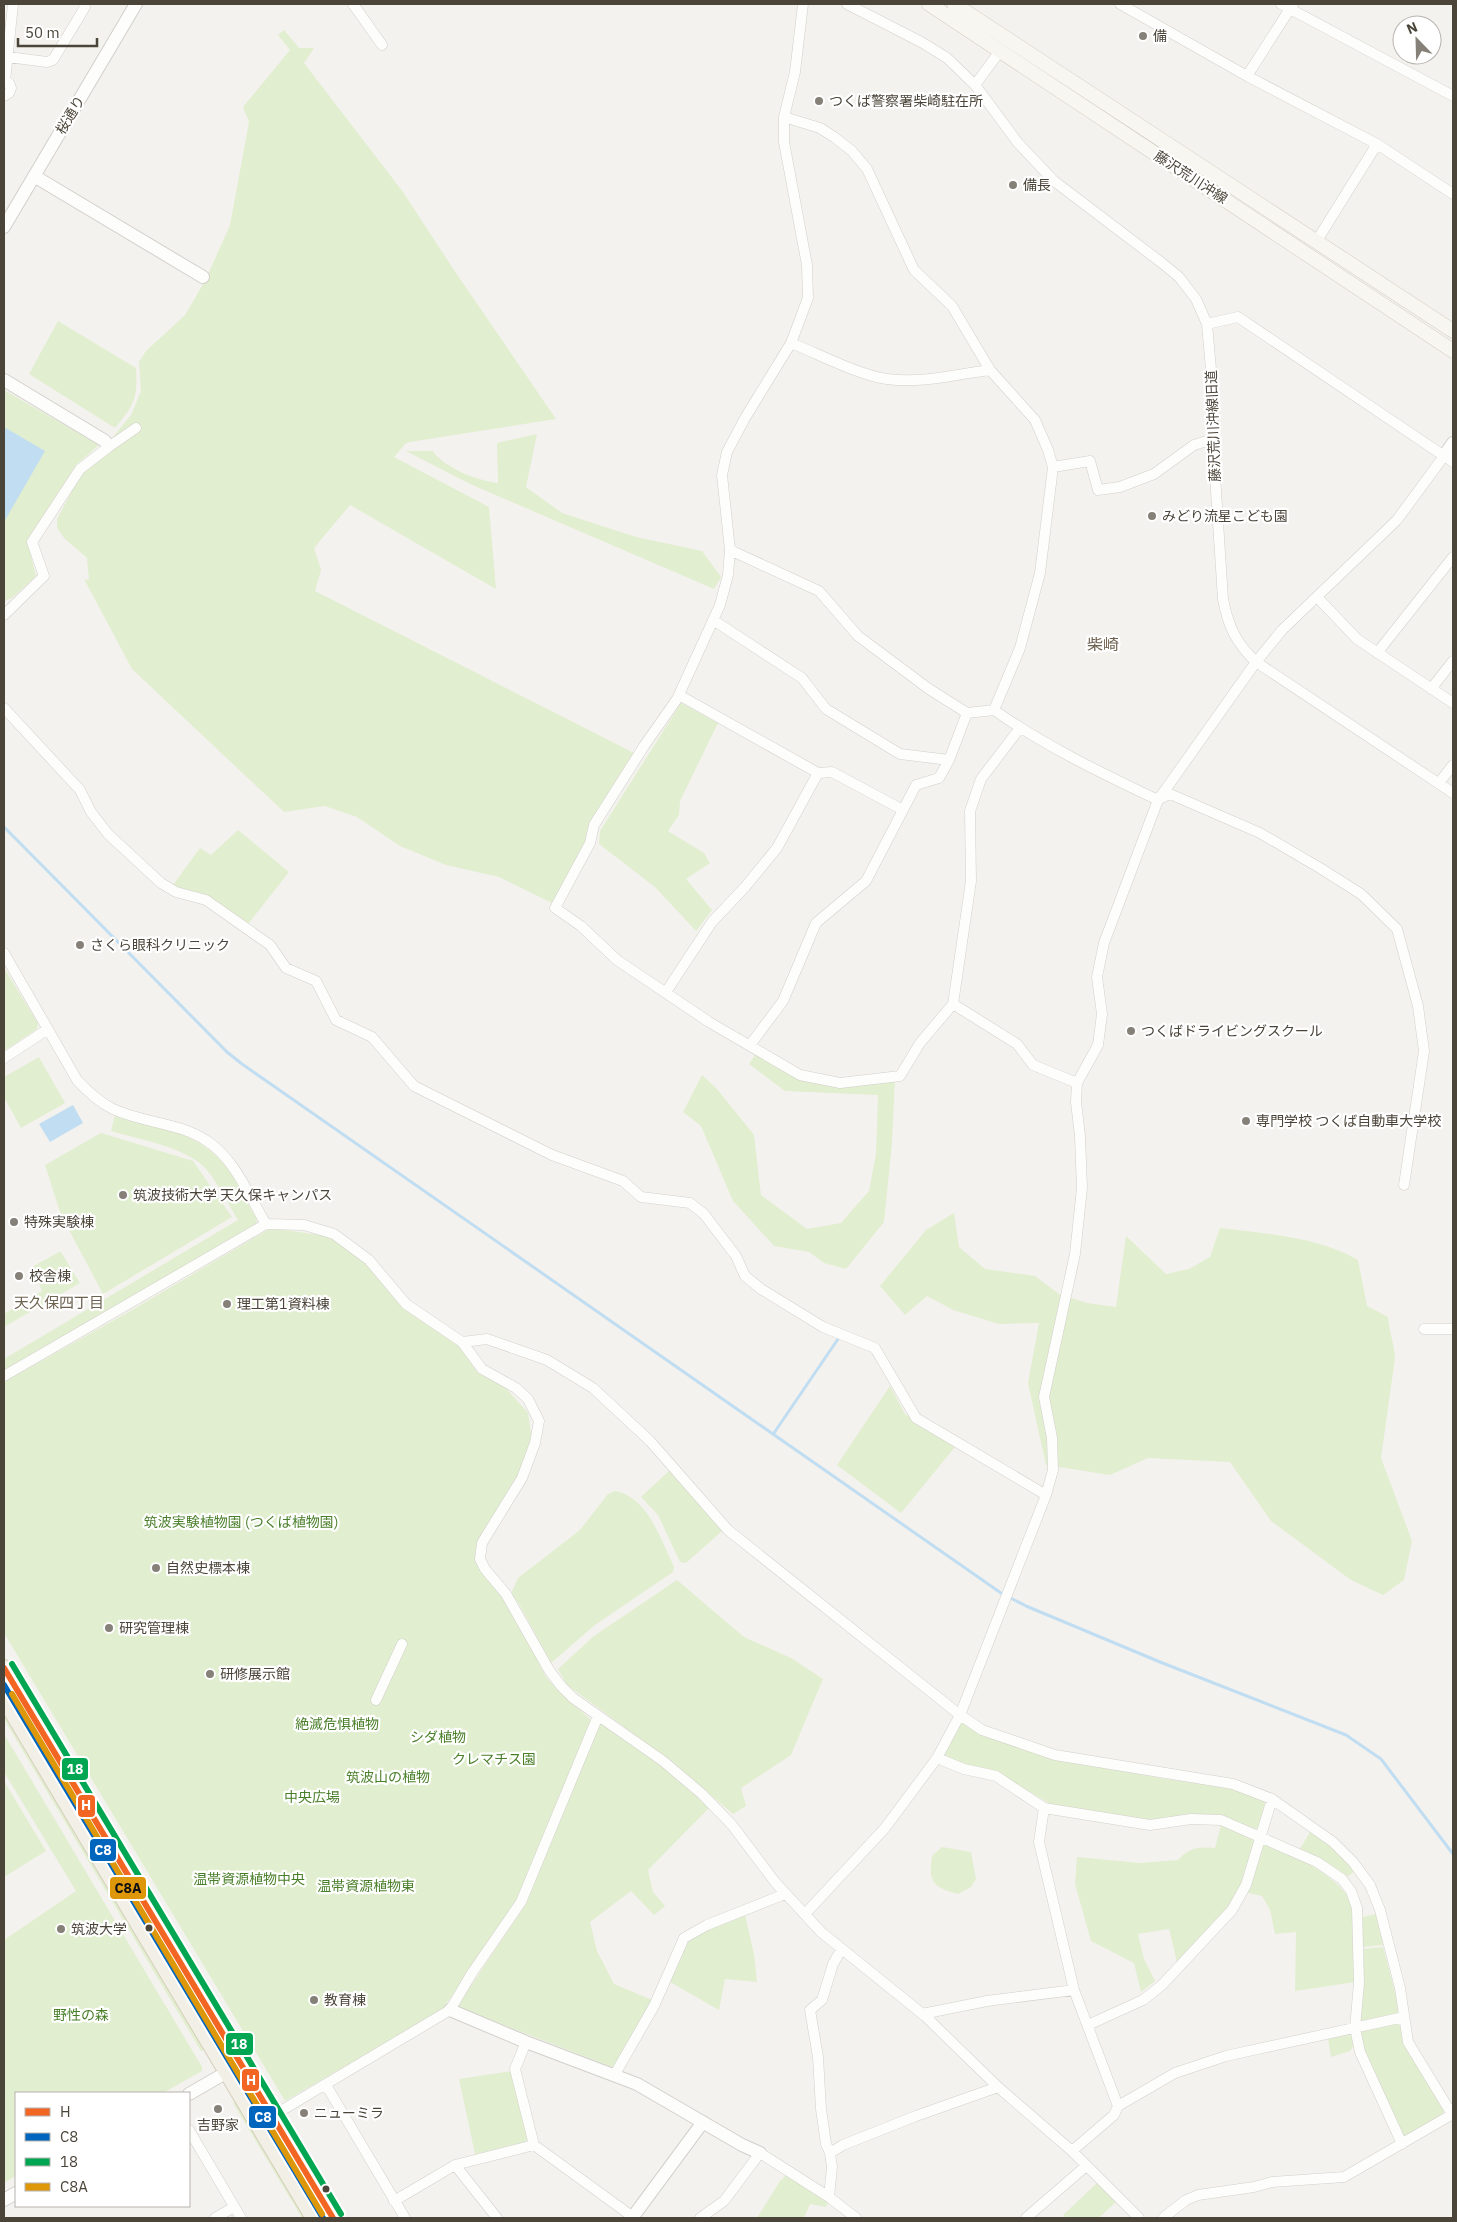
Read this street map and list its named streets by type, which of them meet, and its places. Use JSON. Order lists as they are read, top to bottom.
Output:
{
  "streets": {
    "main road": ["藤沢荒川沖線"],
    "street": ["桜通り", "藤沢荒川沖線旧道"]
  },
  "districts": ["柴崎", "天久保四丁目"],
  "parks": [
    "筑波実験植物園 (つくば植物園)",
    "絶滅危惧植物",
    "シダ植物",
    "クレマチス園",
    "筑波山の植物",
    "中央広場",
    "温帯資源植物中央",
    "温帯資源植物東",
    "野性の森"
  ],
  "places": [
    "備",
    "つくば警察署柴崎駐在所",
    "備長",
    "みどり流星こども園",
    "さくら眼科クリニック",
    "つくばドライビングスクール",
    "専門学校 つくば自動車大学校",
    "筑波技術大学 天久保キャンパス",
    "特殊実験棟",
    "校舎棟",
    "理工第1資料棟",
    "自然史標本棟",
    "研究管理棟",
    "研修展示館",
    "筑波大学",
    "教育棟",
    "吉野家",
    "ニューミラ"
  ],
  "lines": [
    "transit line 18",
    "transit line H",
    "transit line C8",
    "transit line C8A"
  ],
  "legend": [
    "H",
    "C8",
    "18",
    "C8A"
  ],
  "scale_bar": "50 m",
  "north": "top left"
}
